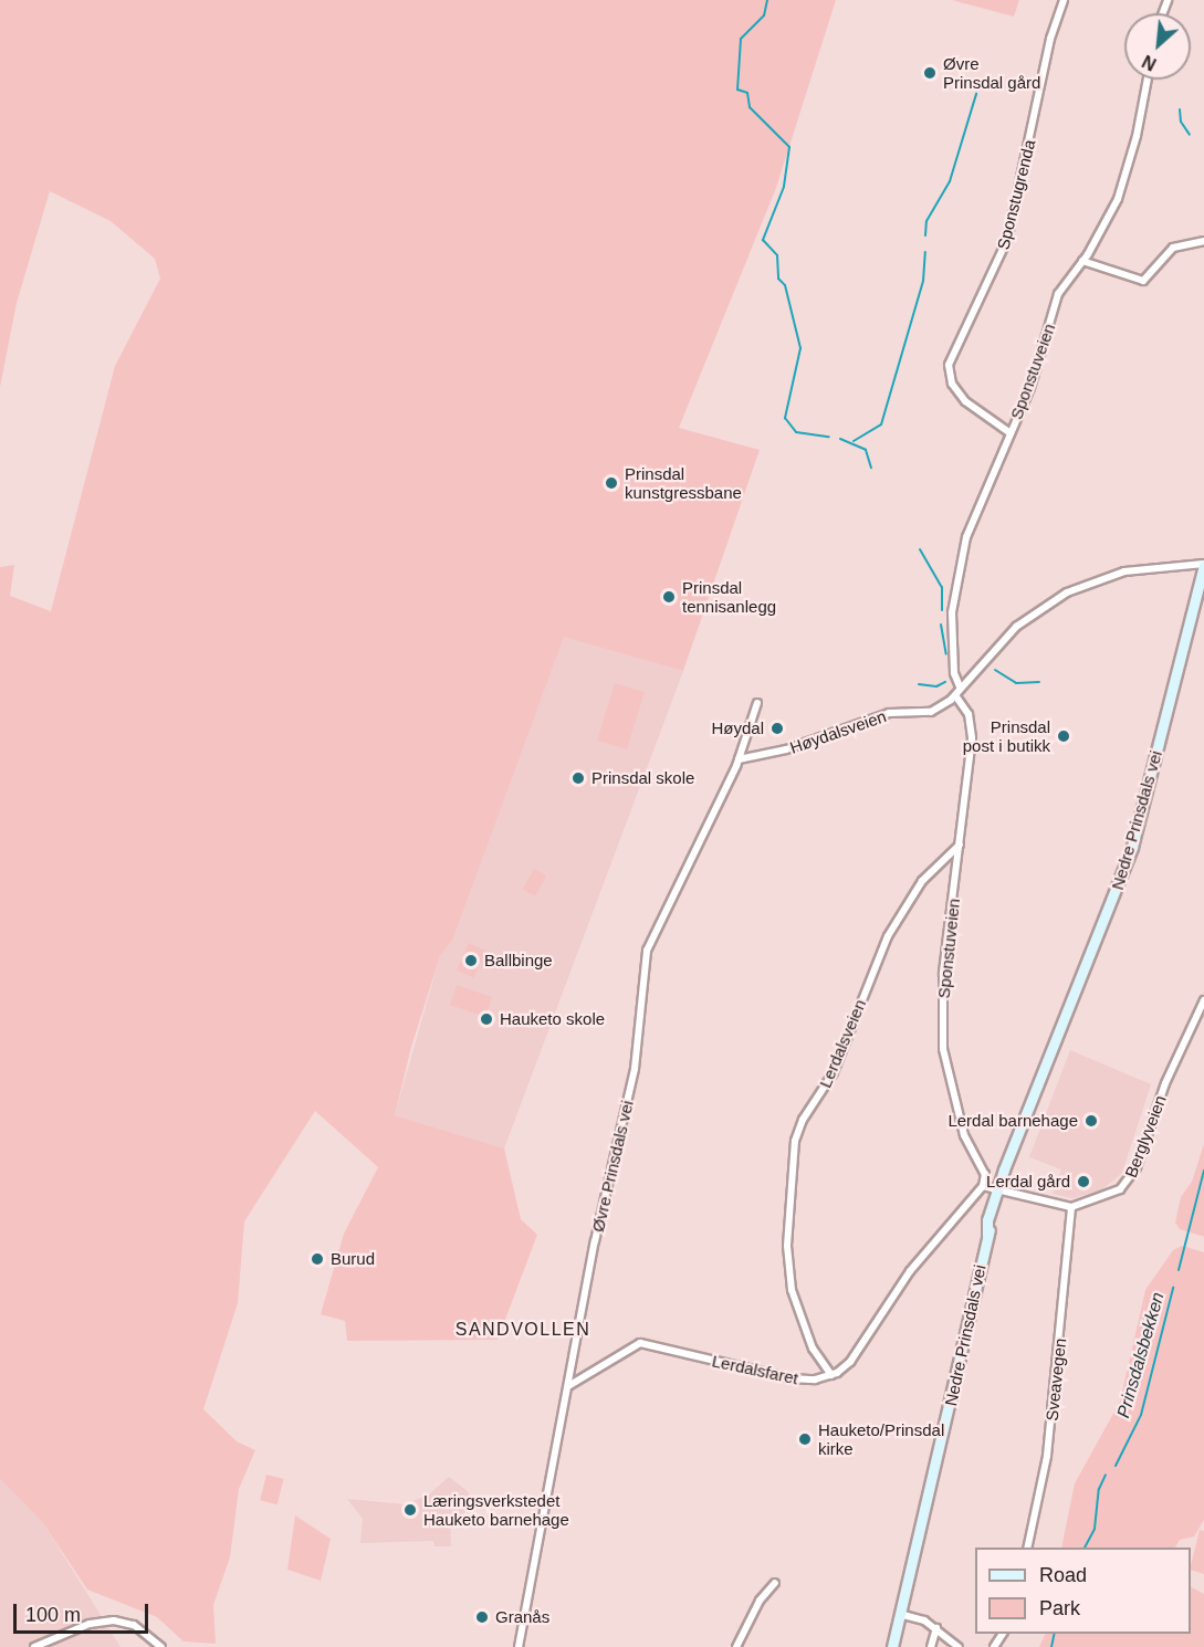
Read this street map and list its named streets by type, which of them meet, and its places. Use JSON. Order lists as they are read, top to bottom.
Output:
{
  "streets": {
    "main road": ["Nedre Prinsdals vei"],
    "street": [
      "Sponstugrenda",
      "Sponstuveien",
      "Høydalsveien",
      "Lerdalsveien",
      "Berglyveien",
      "Øvre Prinsdals vei",
      "Lerdalsfaret",
      "Sveavegen"
    ]
  },
  "crossings": [
    ["Sponstugrenda", "Sponstuveien"],
    ["Sponstuveien", "Høydalsveien"],
    ["Sponstuveien", "Lerdalsveien"],
    ["Høydalsveien", "Øvre Prinsdals vei"],
    ["Lerdalsveien", "Lerdalsfaret"],
    ["Berglyveien", "Sveavegen"],
    ["Øvre Prinsdals vei", "Lerdalsfaret"]
  ],
  "districts": ["SANDVOLLEN"],
  "water": ["Prinsdalsbekken"],
  "places": [
    "Øvre Prinsdal gård",
    "Prinsdal kunstgressbane",
    "Prinsdal tennisanlegg",
    "Høydal",
    "Prinsdal post i butikk",
    "Prinsdal skole",
    "Ballbinge",
    "Hauketo skole",
    "Lerdal barnehage",
    "Lerdal gård",
    "Burud",
    "Hauketo/Prinsdal kirke",
    "Læringsverkstedet Hauketo barnehage",
    "Granås"
  ],
  "legend": ["Road", "Park"],
  "scale_bar": "100 m",
  "north": "bottom left"
}
